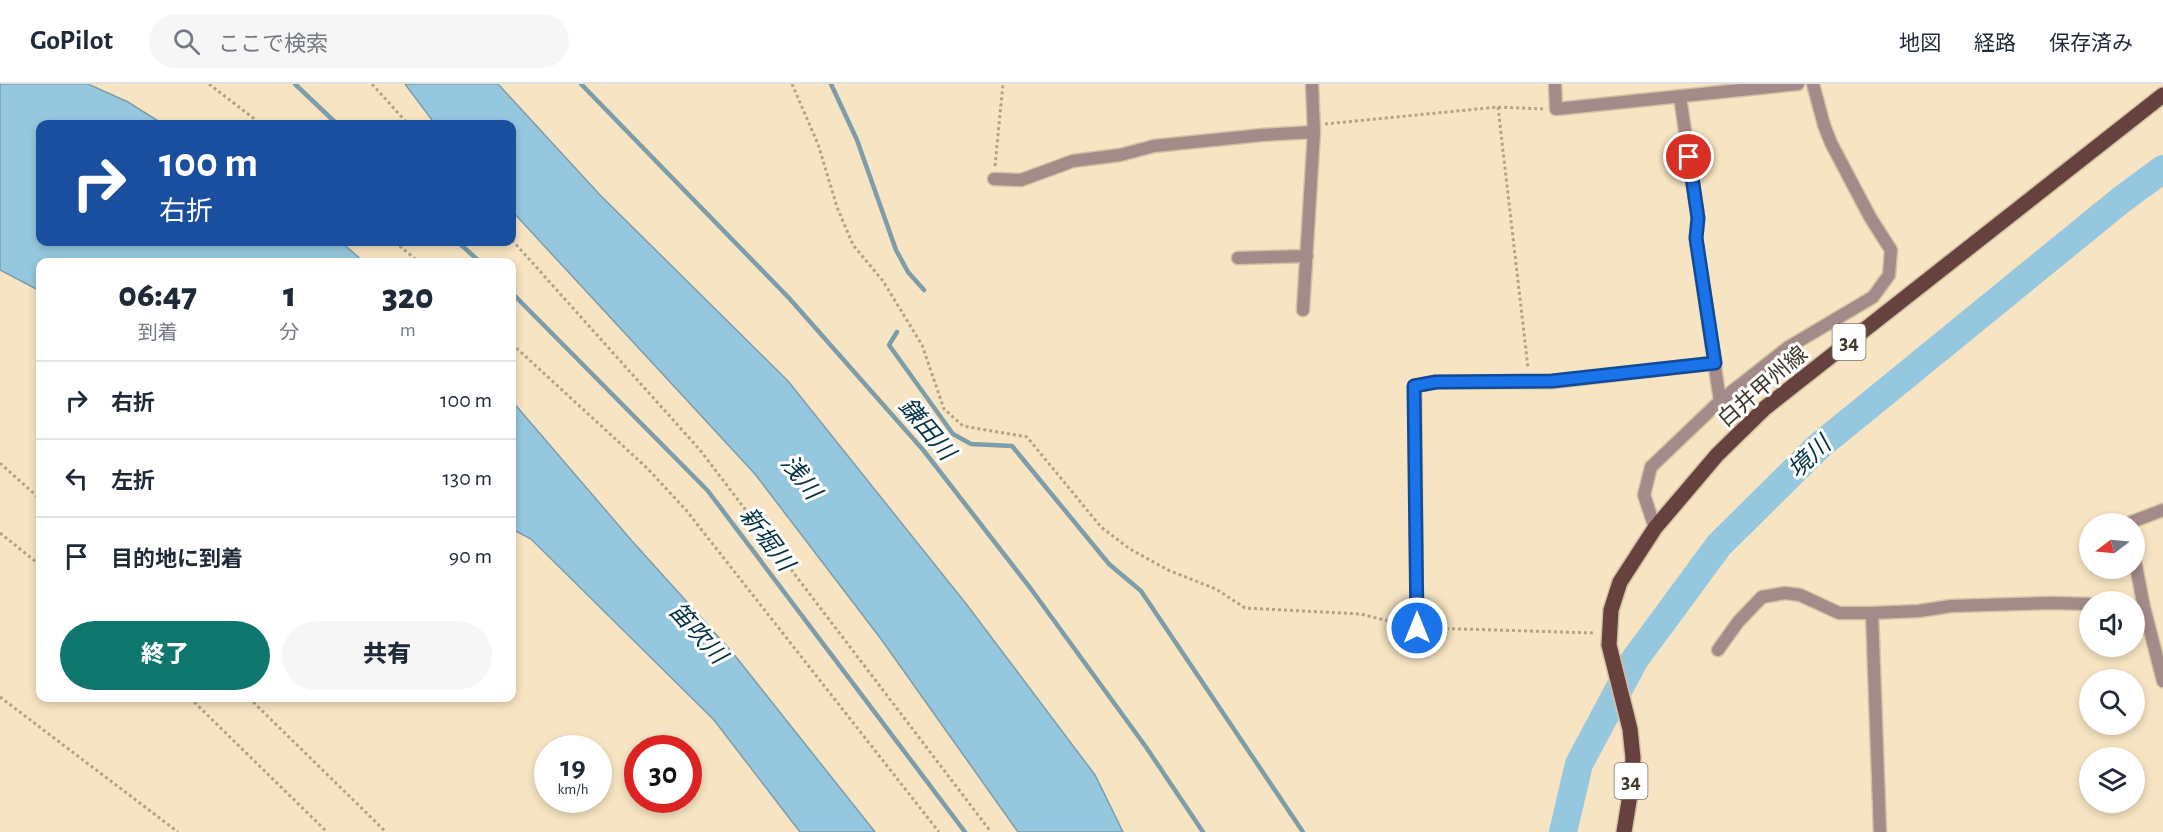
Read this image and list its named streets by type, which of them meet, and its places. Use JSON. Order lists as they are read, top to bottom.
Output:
{
  "streets": {
    "main road": ["34", "白井甲州線"]
  },
  "water": [
    "鎌田川",
    "境川",
    "浅川",
    "新堀川",
    "笛吹川"
  ],
  "north": "left",
  "page": {
    "header": "GoPilot",
    "search": "ここで検索",
    "nav": ["地図", "経路", "保存済み"],
    "turn": ["100 m", "右折"],
    "eta": [
      "06:47",
      "到着",
      "1",
      "分",
      "320",
      "m"
    ],
    "list": [
      {
        "name": "右折",
        "value": "100 m"
      },
      {
        "name": "左折",
        "value": "130 m"
      },
      {
        "name": "目的地に到着",
        "value": "90 m"
      }
    ],
    "buttons": ["終了", "共有"],
    "speed": "19 km/h",
    "limit": "30"
  }
}
